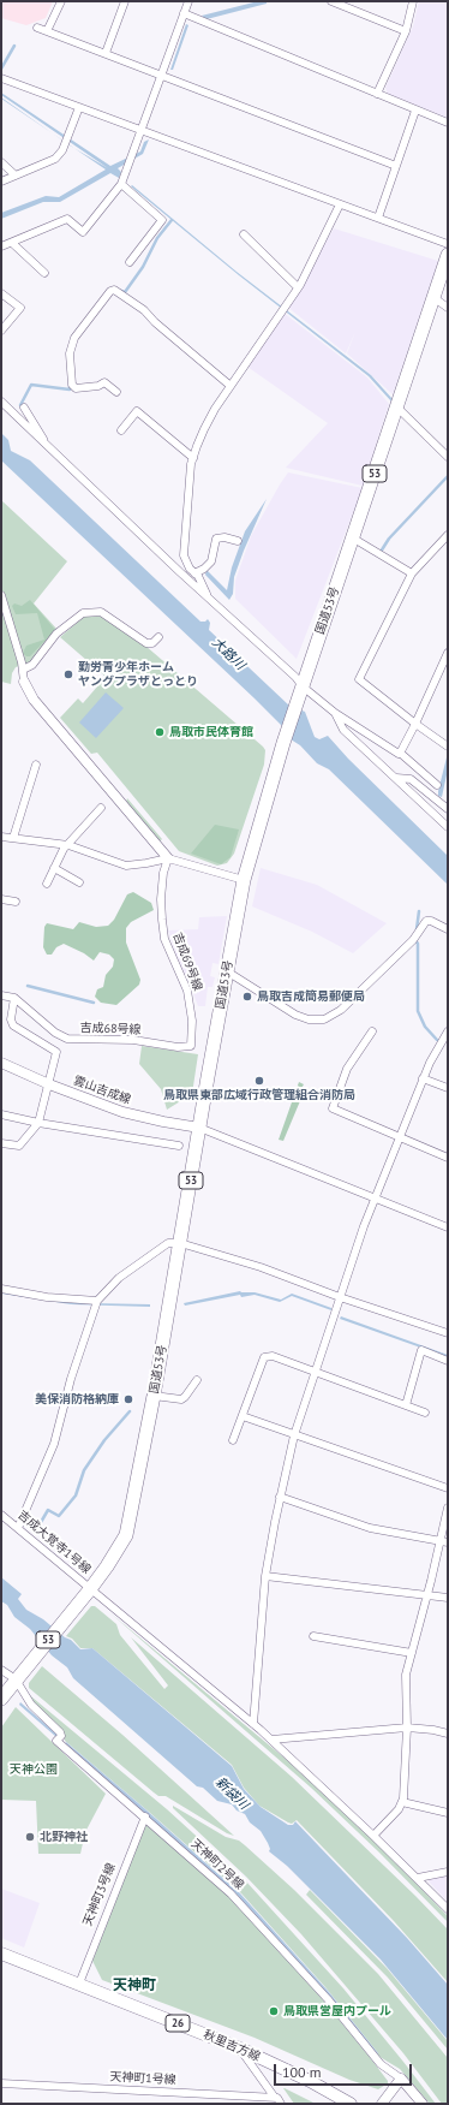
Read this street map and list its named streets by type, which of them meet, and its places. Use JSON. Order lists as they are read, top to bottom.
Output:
{
  "streets": {
    "highway": ["53", "国道53号"],
    "main road": ["26", "秋里吉方線"],
    "street": [
      "吉成69号線",
      "吉成68号線",
      "雲山吉成線",
      "吉成大覚寺1号線",
      "天神町2号線",
      "天神町3号線",
      "天神町1号線"
    ]
  },
  "crossings": [
    ["国道53号", "雲山吉成線"],
    ["国道53号", "吉成大覚寺1号線"],
    ["国道53号", "天神町2号線"],
    ["吉成69号線", "吉成68号線"],
    ["天神町2号線", "天神町3号線"],
    ["天神町3号線", "秋里吉方線"]
  ],
  "districts": ["天神町"],
  "water": ["大路川", "新袋川"],
  "parks": ["天神公園"],
  "places": [
    "勤労青少年ホーム ヤングプラザとっとり",
    "鳥取市民体育館",
    "鳥取吉成簡易郵便局",
    "鳥取県東部広域行政管理組合消防局",
    "美保消防格納庫",
    "北野神社",
    "鳥取県営屋内プール"
  ],
  "scale_bar": "100 m"
}
